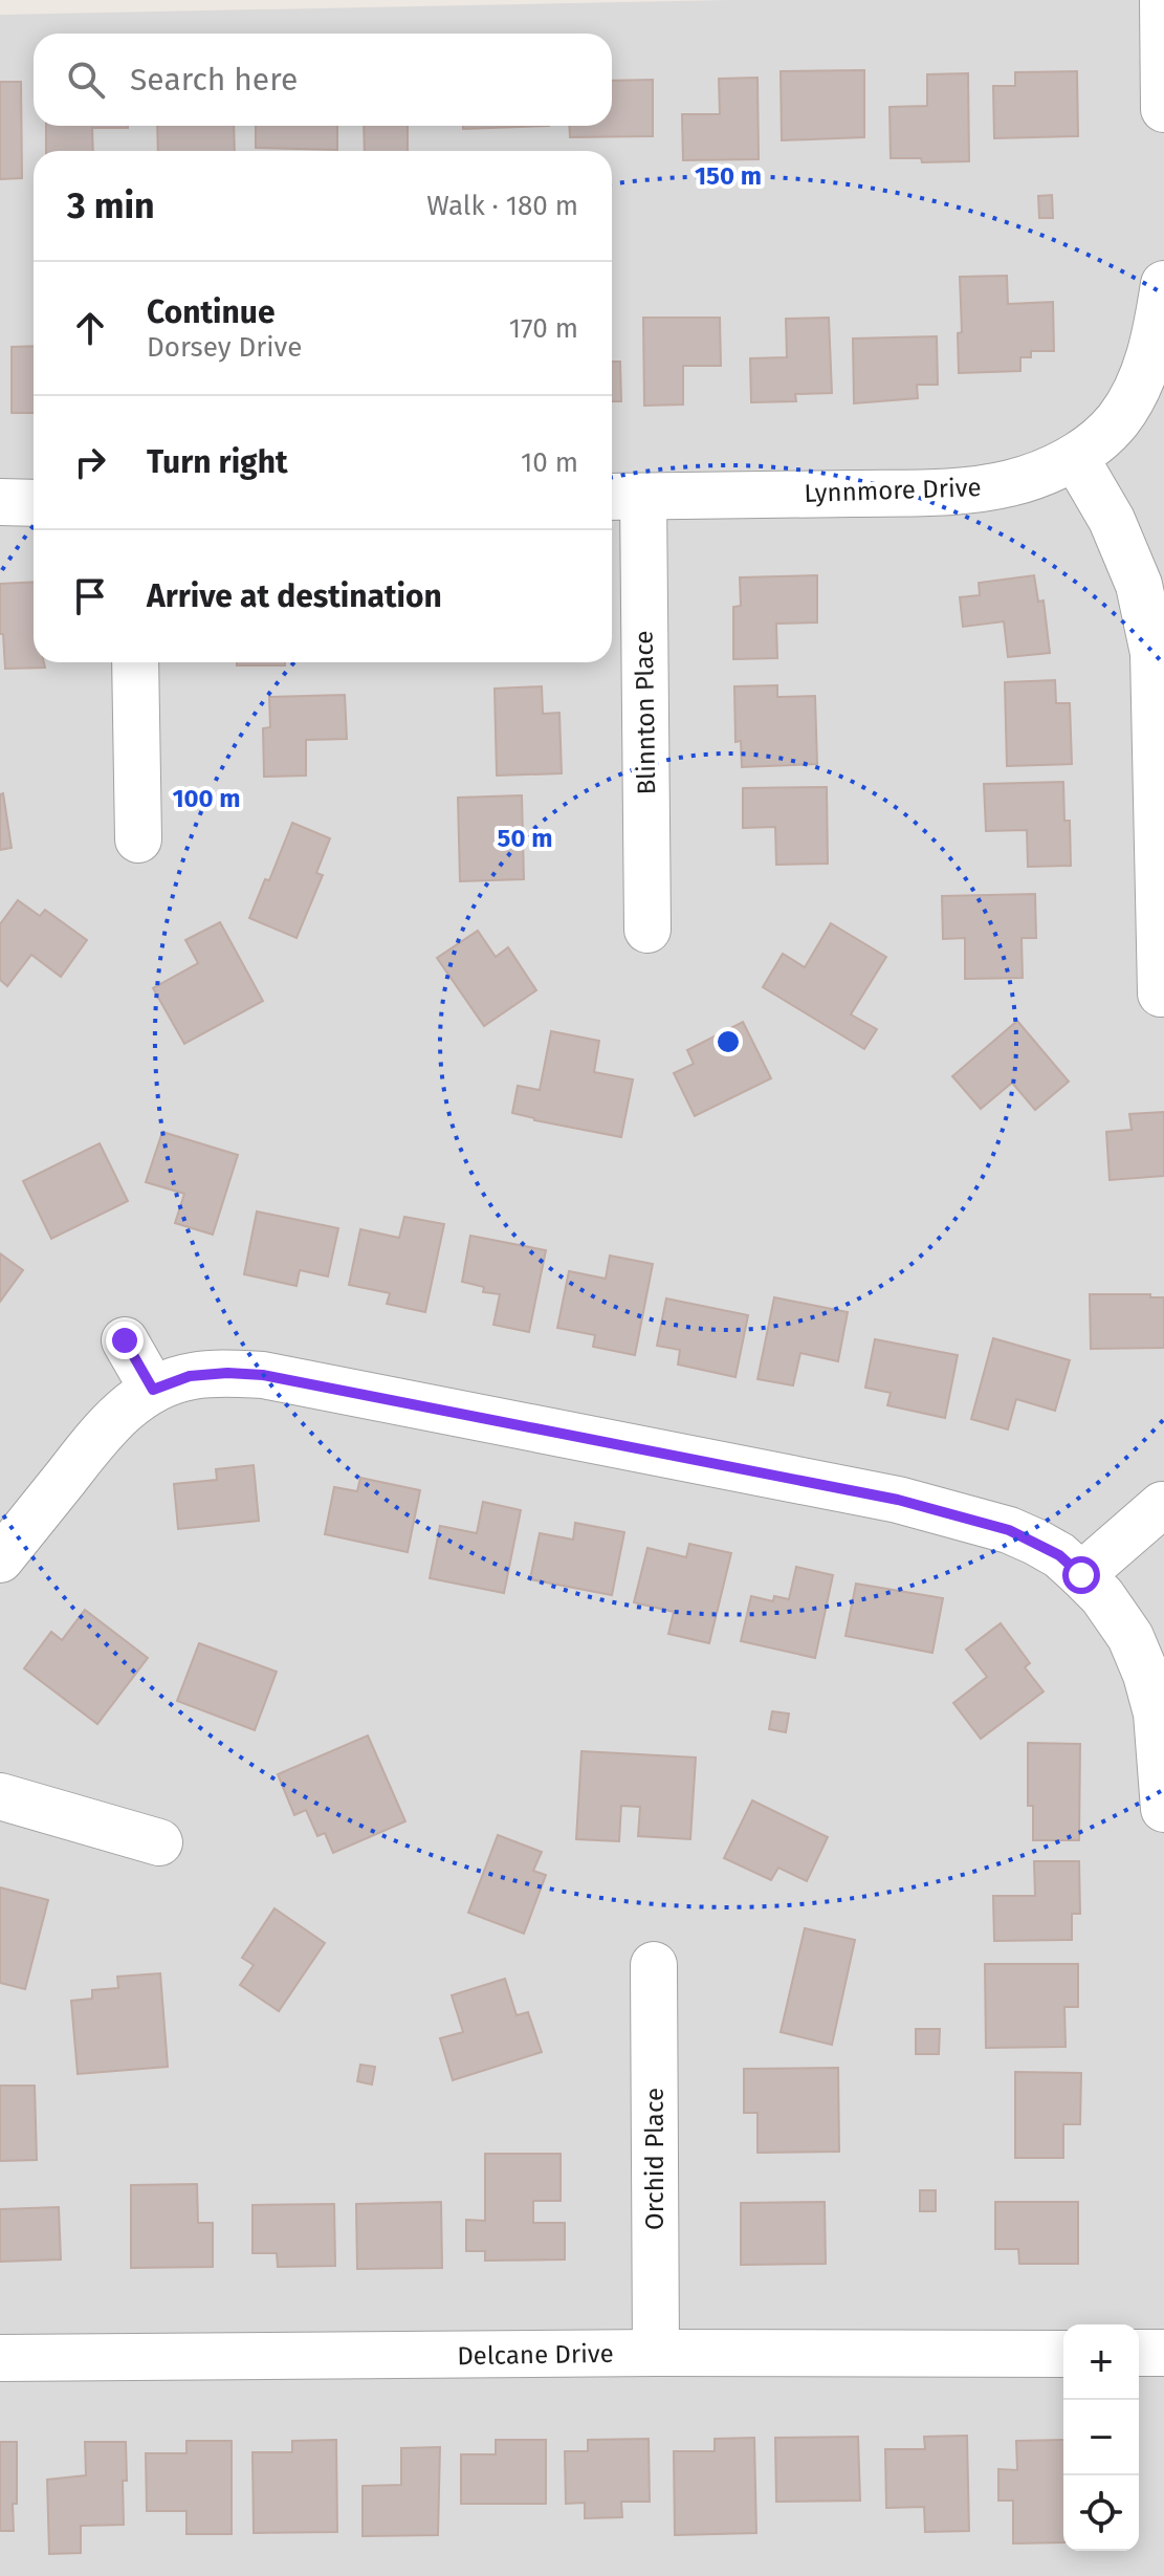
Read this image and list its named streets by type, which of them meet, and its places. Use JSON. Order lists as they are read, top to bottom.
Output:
{
  "streets": {
    "street": [
      "Lynnmore Drive",
      "Blinnton Place",
      "Orchid Place",
      "Delcane Drive"
    ]
  },
  "crossings": [
    ["Lynnmore Drive", "Blinnton Place"],
    ["Orchid Place", "Delcane Drive"]
  ],
  "page": {
    "search": "Search here",
    "heading": ["3 min", "Walk · 180 m"],
    "list": [
      ["Continue", "Dorsey Drive", "170 m"],
      ["Turn right", "10 m"],
      "Arrive at destination"
    ],
    "map_buttons": ["+", "−"]
  },
  "rings": ["150 m", "100 m", "50 m"]
}
